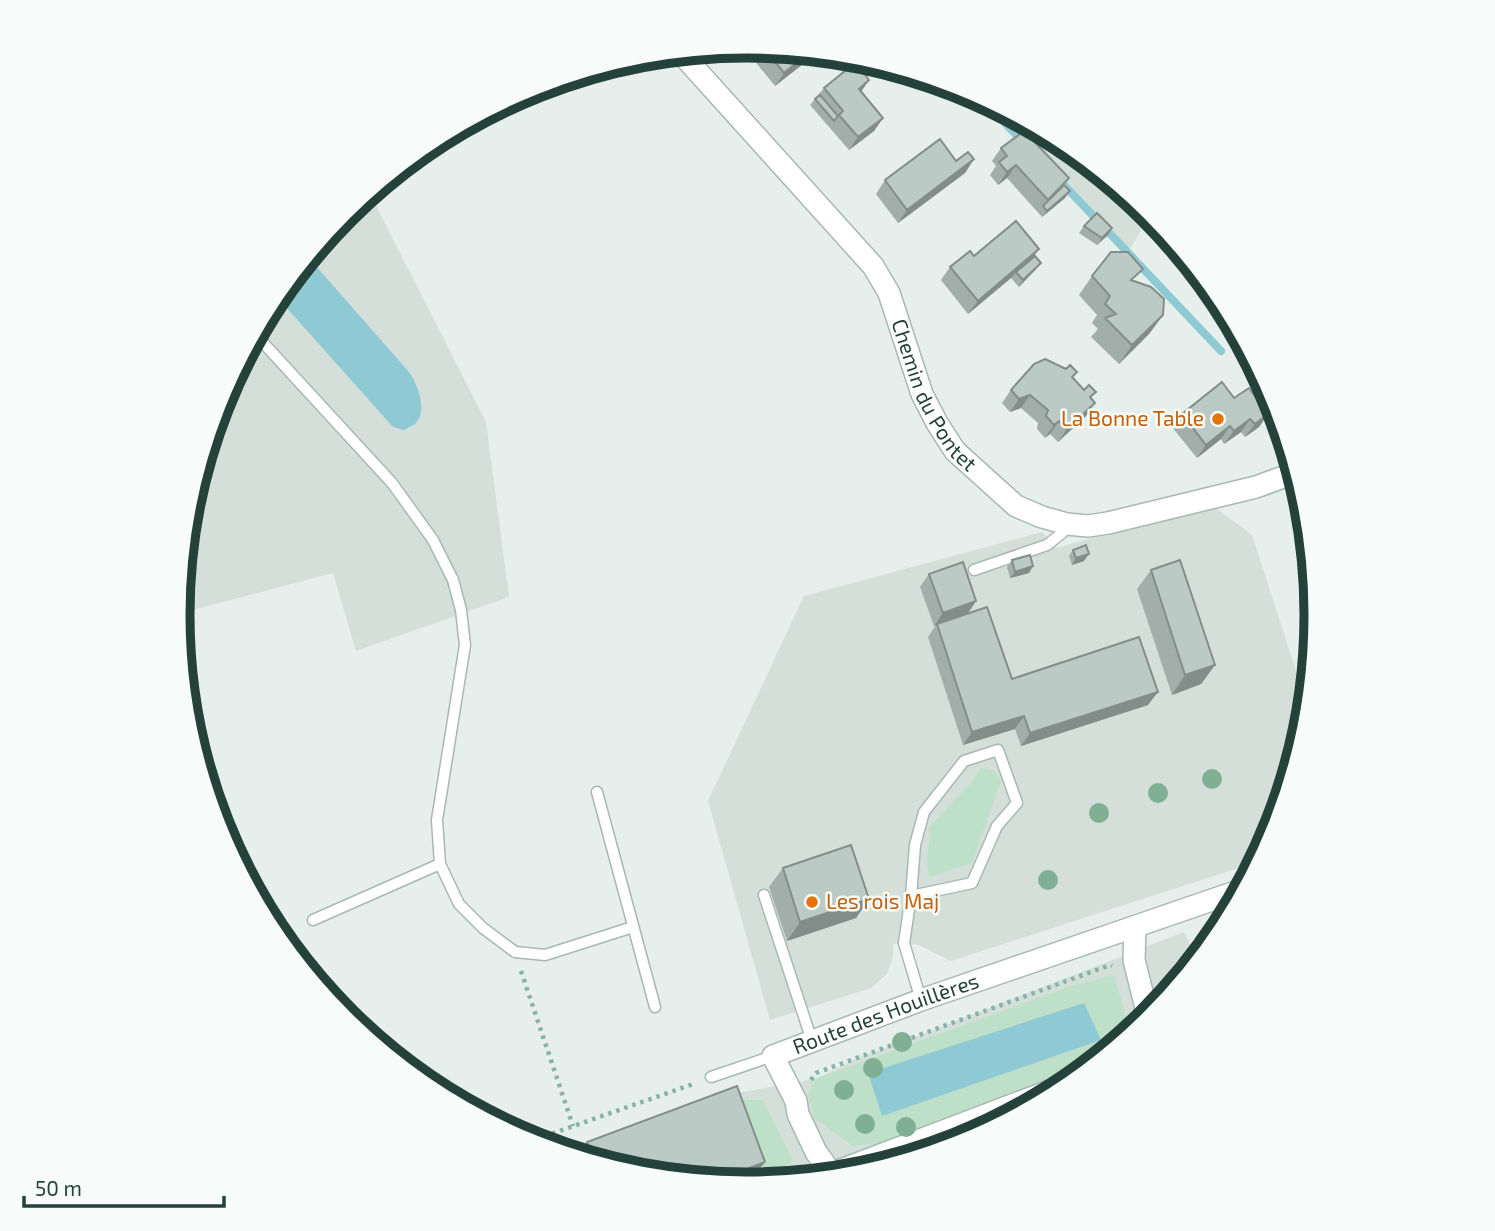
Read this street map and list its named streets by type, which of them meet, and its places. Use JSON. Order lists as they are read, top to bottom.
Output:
{
  "streets": {
    "street": ["Chemin du Pontet", "Route des Houillères"]
  },
  "places": ["La Bonne Table", "Les rois Maj"],
  "scale_bar": "50 m"
}
